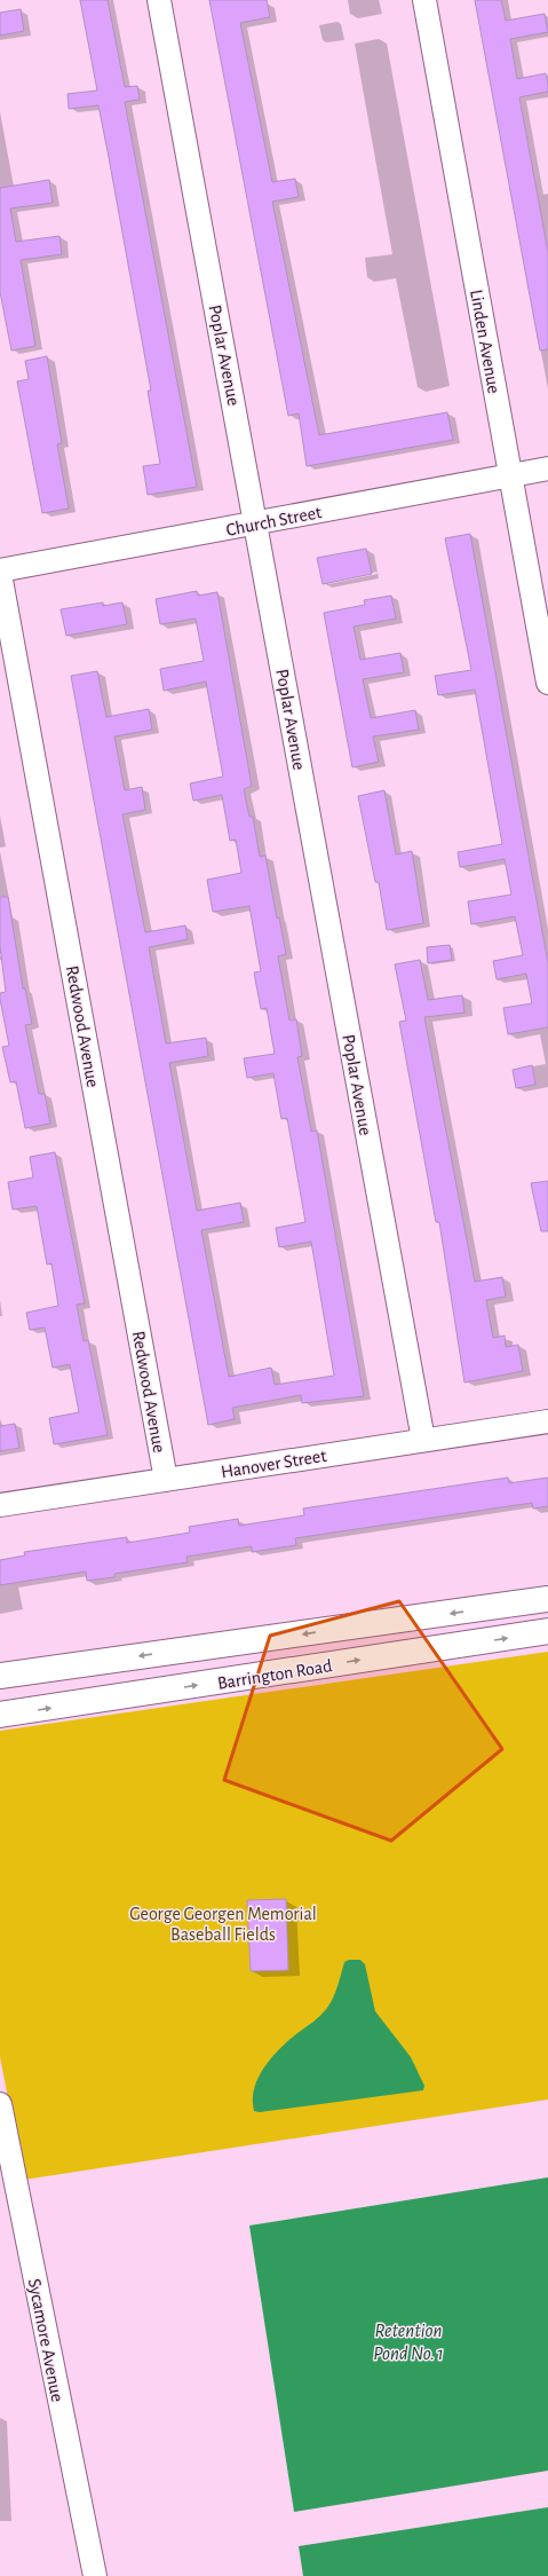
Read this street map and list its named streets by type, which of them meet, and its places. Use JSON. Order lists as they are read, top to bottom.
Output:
{
  "streets": {
    "main road": ["Barrington Road"],
    "street": [
      "Linden Avenue",
      "Poplar Avenue",
      "Church Street",
      "Redwood Avenue",
      "Hanover Street",
      "Sycamore Avenue"
    ]
  },
  "crossings": [
    ["Linden Avenue", "Church Street"],
    ["Poplar Avenue", "Church Street"],
    ["Poplar Avenue", "Hanover Street"],
    ["Redwood Avenue", "Hanover Street"]
  ],
  "water": ["Retention Pond No. 1"],
  "parks": ["George Georgen Memorial Baseball Fields"]
}
